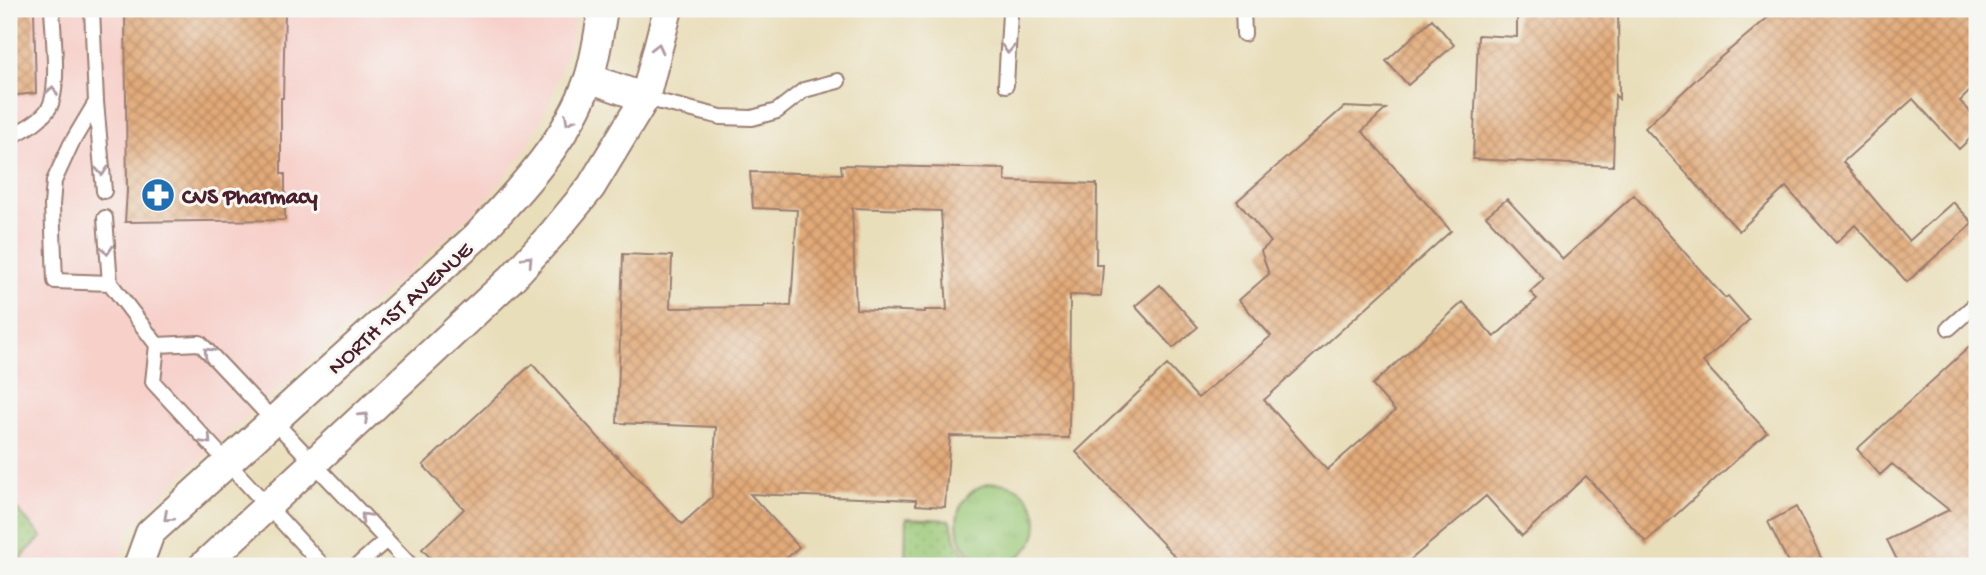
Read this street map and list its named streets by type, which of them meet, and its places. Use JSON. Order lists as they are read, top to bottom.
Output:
{
  "streets": {
    "street": ["NORTH 1ST AVENUE"]
  },
  "places": {
    "pharmacy": ["CVS Pharmacy"]
  }
}
